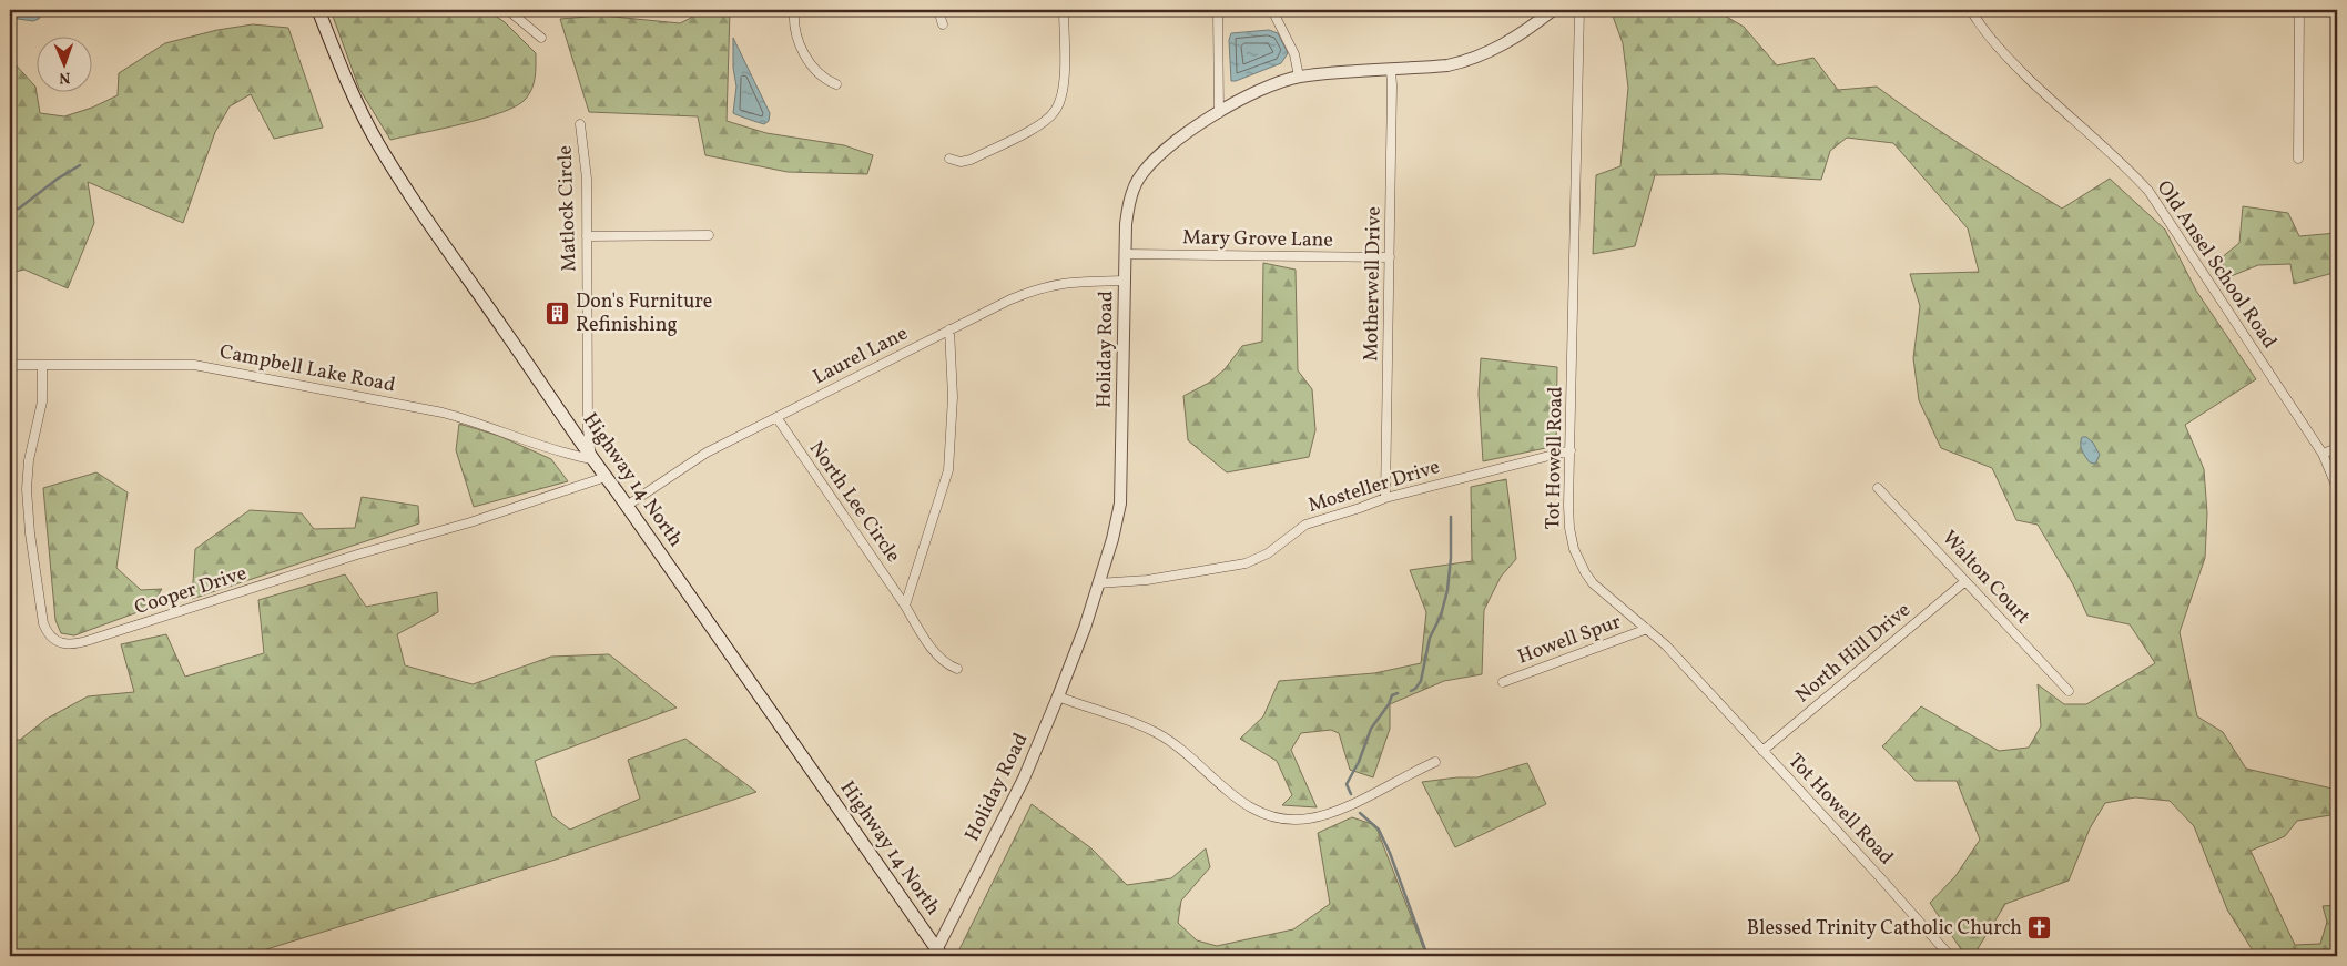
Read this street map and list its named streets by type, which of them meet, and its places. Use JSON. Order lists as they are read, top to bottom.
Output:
{
  "streets": {
    "main road": ["Highway 14 North"],
    "street": [
      "Matlock Circle",
      "Mary Grove Lane",
      "Old Ansel School Road",
      "Motherwell Drive",
      "Holiday Road",
      "Laurel Lane",
      "Campbell Lake Road",
      "Tot Howell Road",
      "Mosteller Drive",
      "North Lee Circle",
      "Walton Court",
      "Cooper Drive",
      "Howell Spur",
      "North Hill Drive"
    ]
  },
  "crossings": [
    ["Matlock Circle", "Campbell Lake Road"],
    ["Matlock Circle", "Highway 14 North"],
    ["Mary Grove Lane", "Motherwell Drive"],
    ["Mary Grove Lane", "Holiday Road"],
    ["Motherwell Drive", "Holiday Road"],
    ["Motherwell Drive", "Mosteller Drive"],
    ["Holiday Road", "Laurel Lane"],
    ["Holiday Road", "Highway 14 North"],
    ["Holiday Road", "Mosteller Drive"],
    ["Laurel Lane", "Highway 14 North"],
    ["Laurel Lane", "North Lee Circle"],
    ["Campbell Lake Road", "Highway 14 North"],
    ["Campbell Lake Road", "Cooper Drive"],
    ["Tot Howell Road", "Mosteller Drive"],
    ["Tot Howell Road", "Howell Spur"],
    ["Tot Howell Road", "North Hill Drive"],
    ["Highway 14 North", "Cooper Drive"],
    ["Walton Court", "North Hill Drive"]
  ],
  "places": {
    "building": ["Don's Furniture Refinishing"],
    "church": ["Blessed Trinity Catholic Church"]
  },
  "north": "bottom"
}
